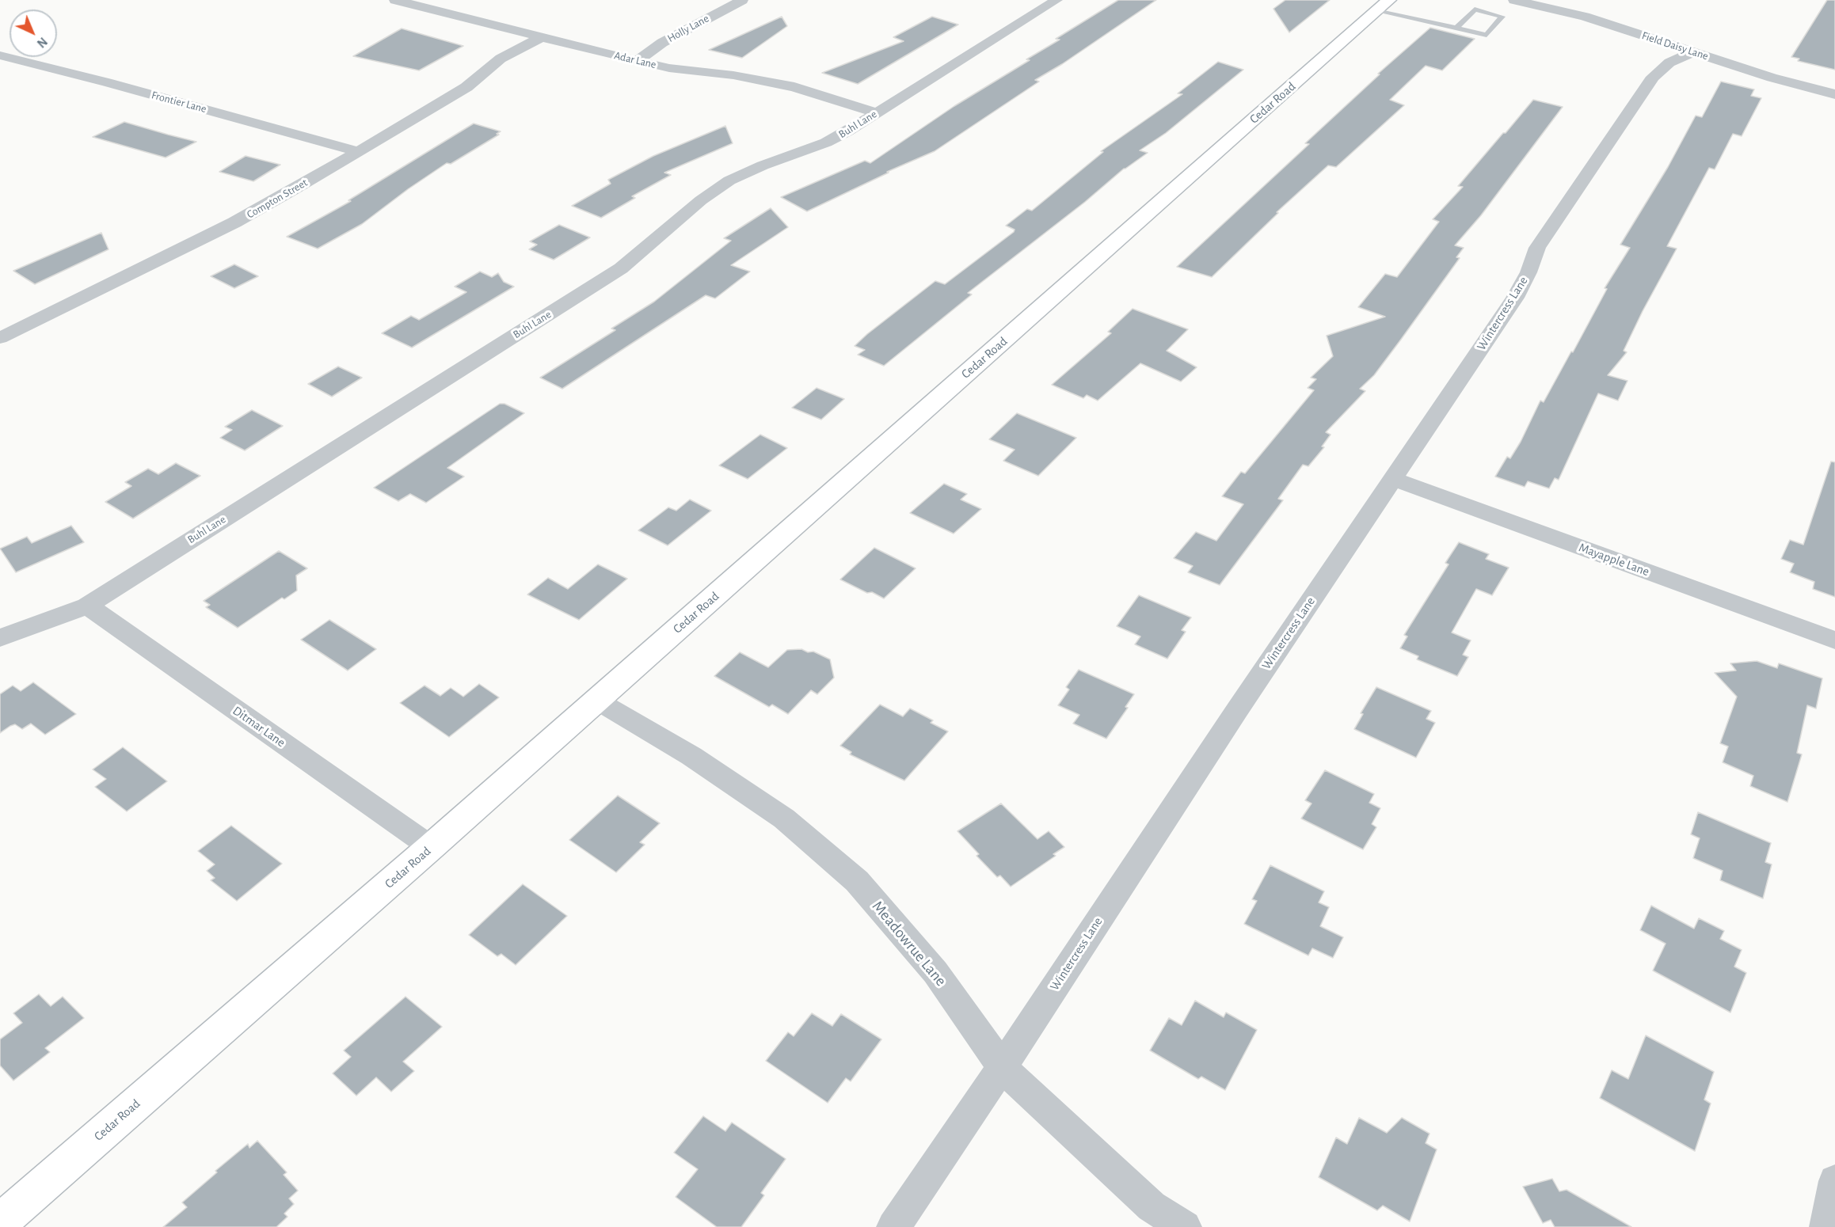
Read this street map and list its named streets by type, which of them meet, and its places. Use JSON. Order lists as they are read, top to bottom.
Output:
{
  "streets": {
    "street": [
      "Holly Lane",
      "Field Daisy Lane",
      "Adar Lane",
      "Frontier Lane",
      "Cedar Road",
      "Buhl Lane",
      "Compton Street",
      "Wintercress Lane",
      "Mayapple Lane",
      "Ditmar Lane",
      "Meadowrue Lane"
    ]
  },
  "crossings": [
    ["Holly Lane", "Adar Lane"],
    ["Field Daisy Lane", "Wintercress Lane"],
    ["Adar Lane", "Buhl Lane"],
    ["Adar Lane", "Compton Street"],
    ["Frontier Lane", "Compton Street"],
    ["Cedar Road", "Ditmar Lane"],
    ["Cedar Road", "Meadowrue Lane"],
    ["Buhl Lane", "Ditmar Lane"],
    ["Wintercress Lane", "Mayapple Lane"],
    ["Wintercress Lane", "Meadowrue Lane"]
  ],
  "north": "bottom right"
}
